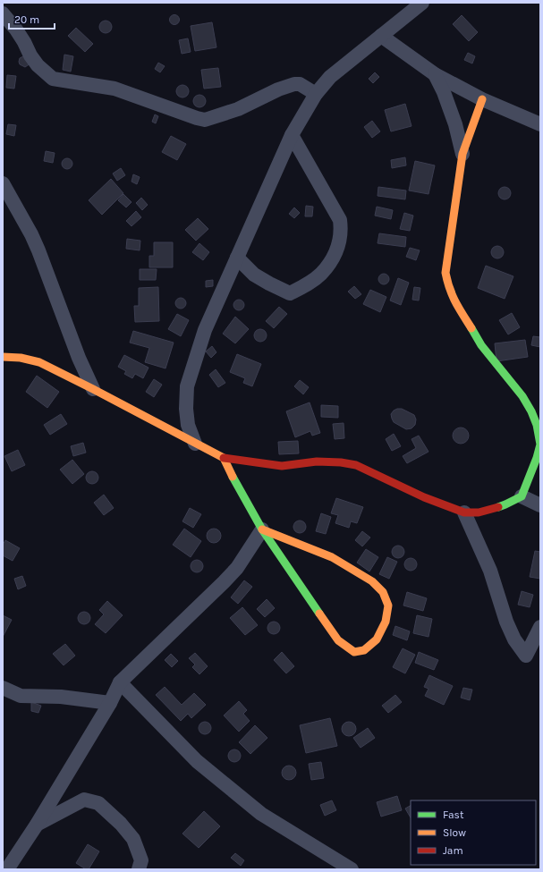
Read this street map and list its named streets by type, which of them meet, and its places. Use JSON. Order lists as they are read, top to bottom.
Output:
{
  "legend": ["Fast", "Slow", "Jam"],
  "scale_bar": "20 m"
}
